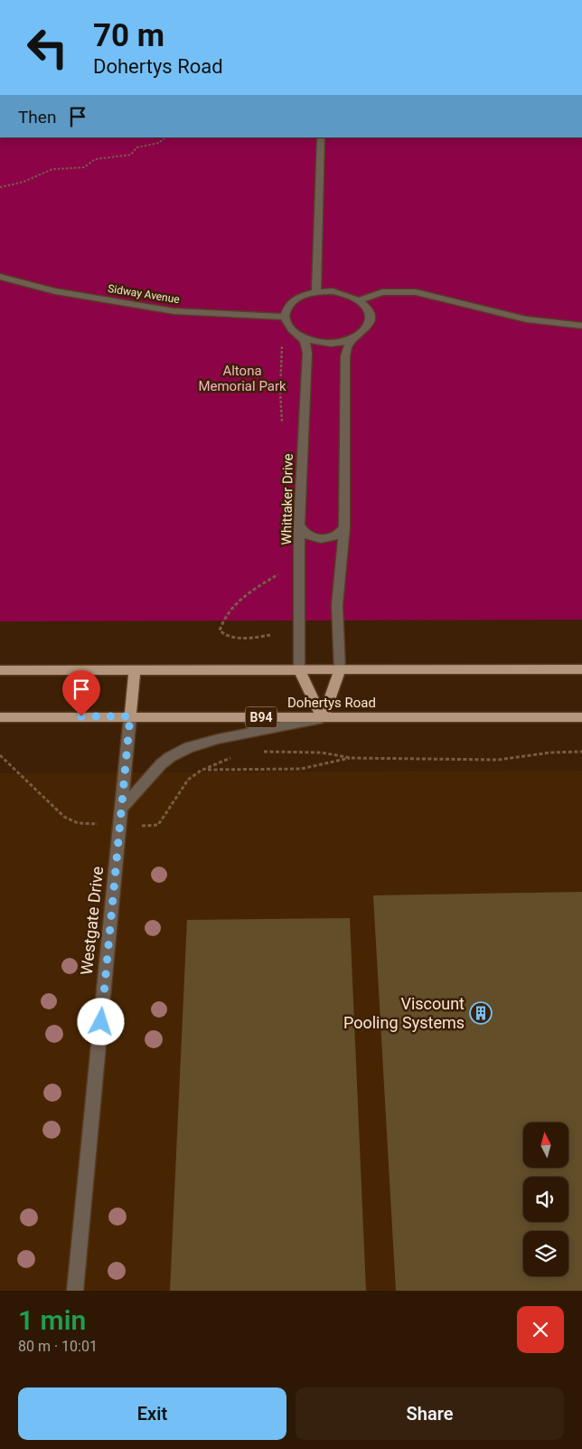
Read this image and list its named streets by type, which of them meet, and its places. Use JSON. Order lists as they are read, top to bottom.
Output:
{
  "streets": {
    "main road": ["Dohertys Road", "B94"],
    "street": ["Sidway Avenue", "Whittaker Drive", "Westgate Drive"]
  },
  "crossings": [
    ["Sidway Avenue", "Whittaker Drive"],
    ["Dohertys Road", "Westgate Drive"]
  ],
  "parks": ["Altona Memorial Park"],
  "places": {
    "building": ["Viscount Pooling Systems"]
  },
  "north": "top",
  "page": {
    "turn": ["70 m", "Dohertys Road"],
    "then": "Then",
    "heading": ["1 min", "80 m · 10:01"],
    "buttons": ["Exit", "Share"]
  }
}
